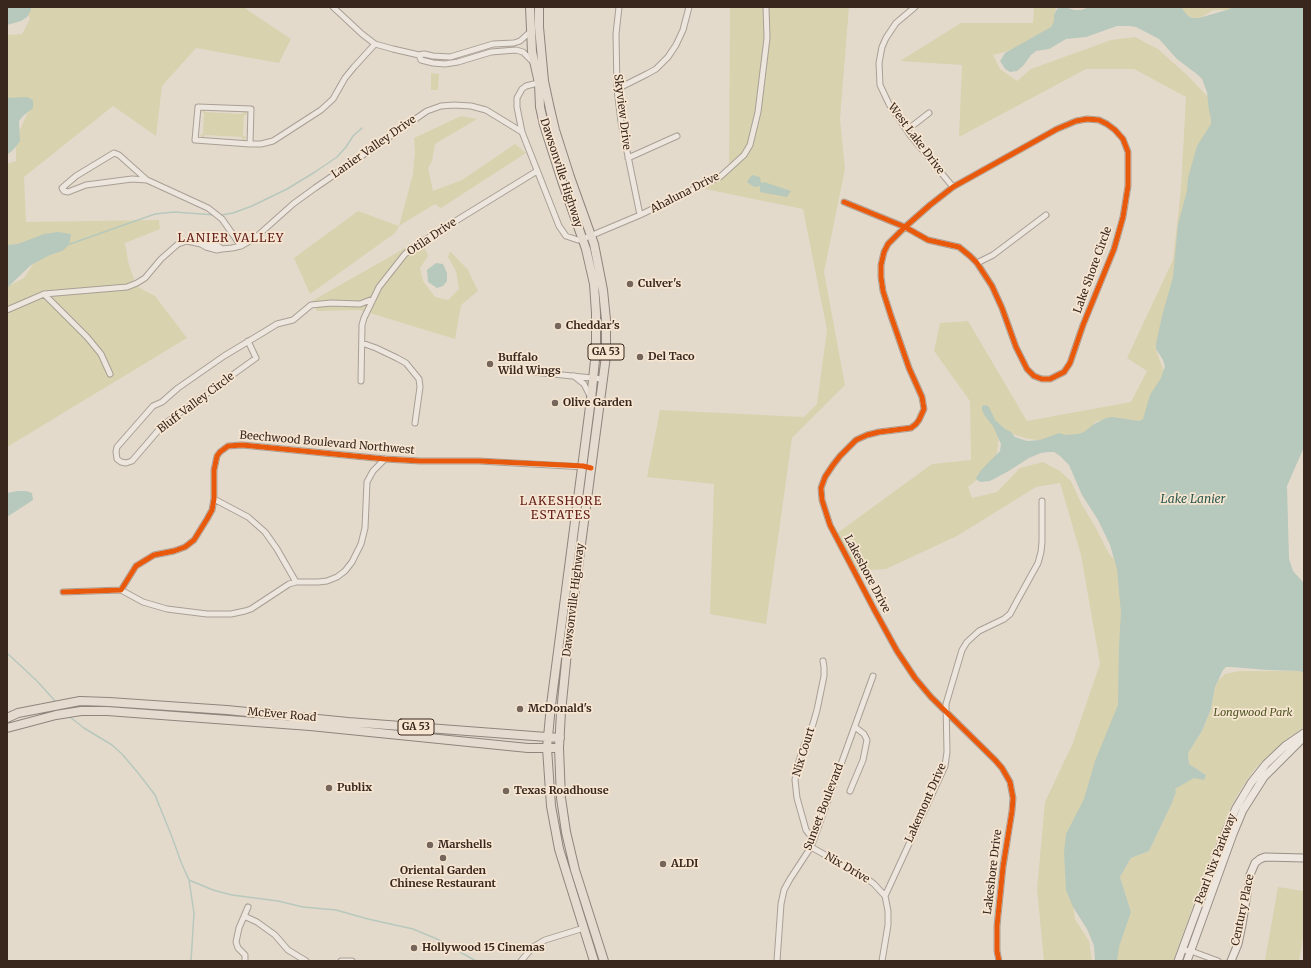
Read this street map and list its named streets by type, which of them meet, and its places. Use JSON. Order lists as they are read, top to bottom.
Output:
{
  "streets": {
    "main road": ["Dawsonville Highway", "GA 53", "McEver Road"],
    "street": [
      "Skyview Drive",
      "West Lake Drive",
      "Lanier Valley Drive",
      "Ahaluna Drive",
      "Otila Drive",
      "Lake Shore Circle",
      "Bluff Valley Circle",
      "Beechwood Boulevard Northwest",
      "Lakeshore Drive",
      "Nix Court",
      "Lakemont Drive",
      "Sunset Boulevard",
      "Pearl Nix Parkway",
      "Nix Drive",
      "Century Place"
    ]
  },
  "crossings": [
    ["Skyview Drive", "Ahaluna Drive"],
    ["West Lake Drive", "Lake Shore Circle"],
    ["Lanier Valley Drive", "Dawsonville Highway"],
    ["Dawsonville Highway", "Ahaluna Drive"],
    ["Dawsonville Highway", "Otila Drive"],
    ["Dawsonville Highway", "GA 53"],
    ["Dawsonville Highway", "Beechwood Boulevard Northwest"],
    ["Dawsonville Highway", "McEver Road"],
    ["Ahaluna Drive", "GA 53"],
    ["Otila Drive", "Bluff Valley Circle"],
    ["Lake Shore Circle", "Lakeshore Drive"],
    ["Lakeshore Drive", "Lakemont Drive"],
    ["Nix Court", "Sunset Boulevard"],
    ["Lakemont Drive", "Nix Drive"],
    ["Sunset Boulevard", "Nix Drive"]
  ],
  "districts": ["LANIER VALLEY", "LAKESHORE ESTATES"],
  "water": ["Lake Lanier"],
  "parks": ["Longwood Park"],
  "places": [
    "Culver's",
    "Cheddar's",
    "Del Taco",
    "Buffalo Wild Wings",
    "Olive Garden",
    "McDonald's",
    "Publix",
    "Texas Roadhouse",
    "Marshells",
    "Oriental Garden Chinese Restaurant",
    "ALDI",
    "Hollywood 15 Cinemas"
  ]
}
